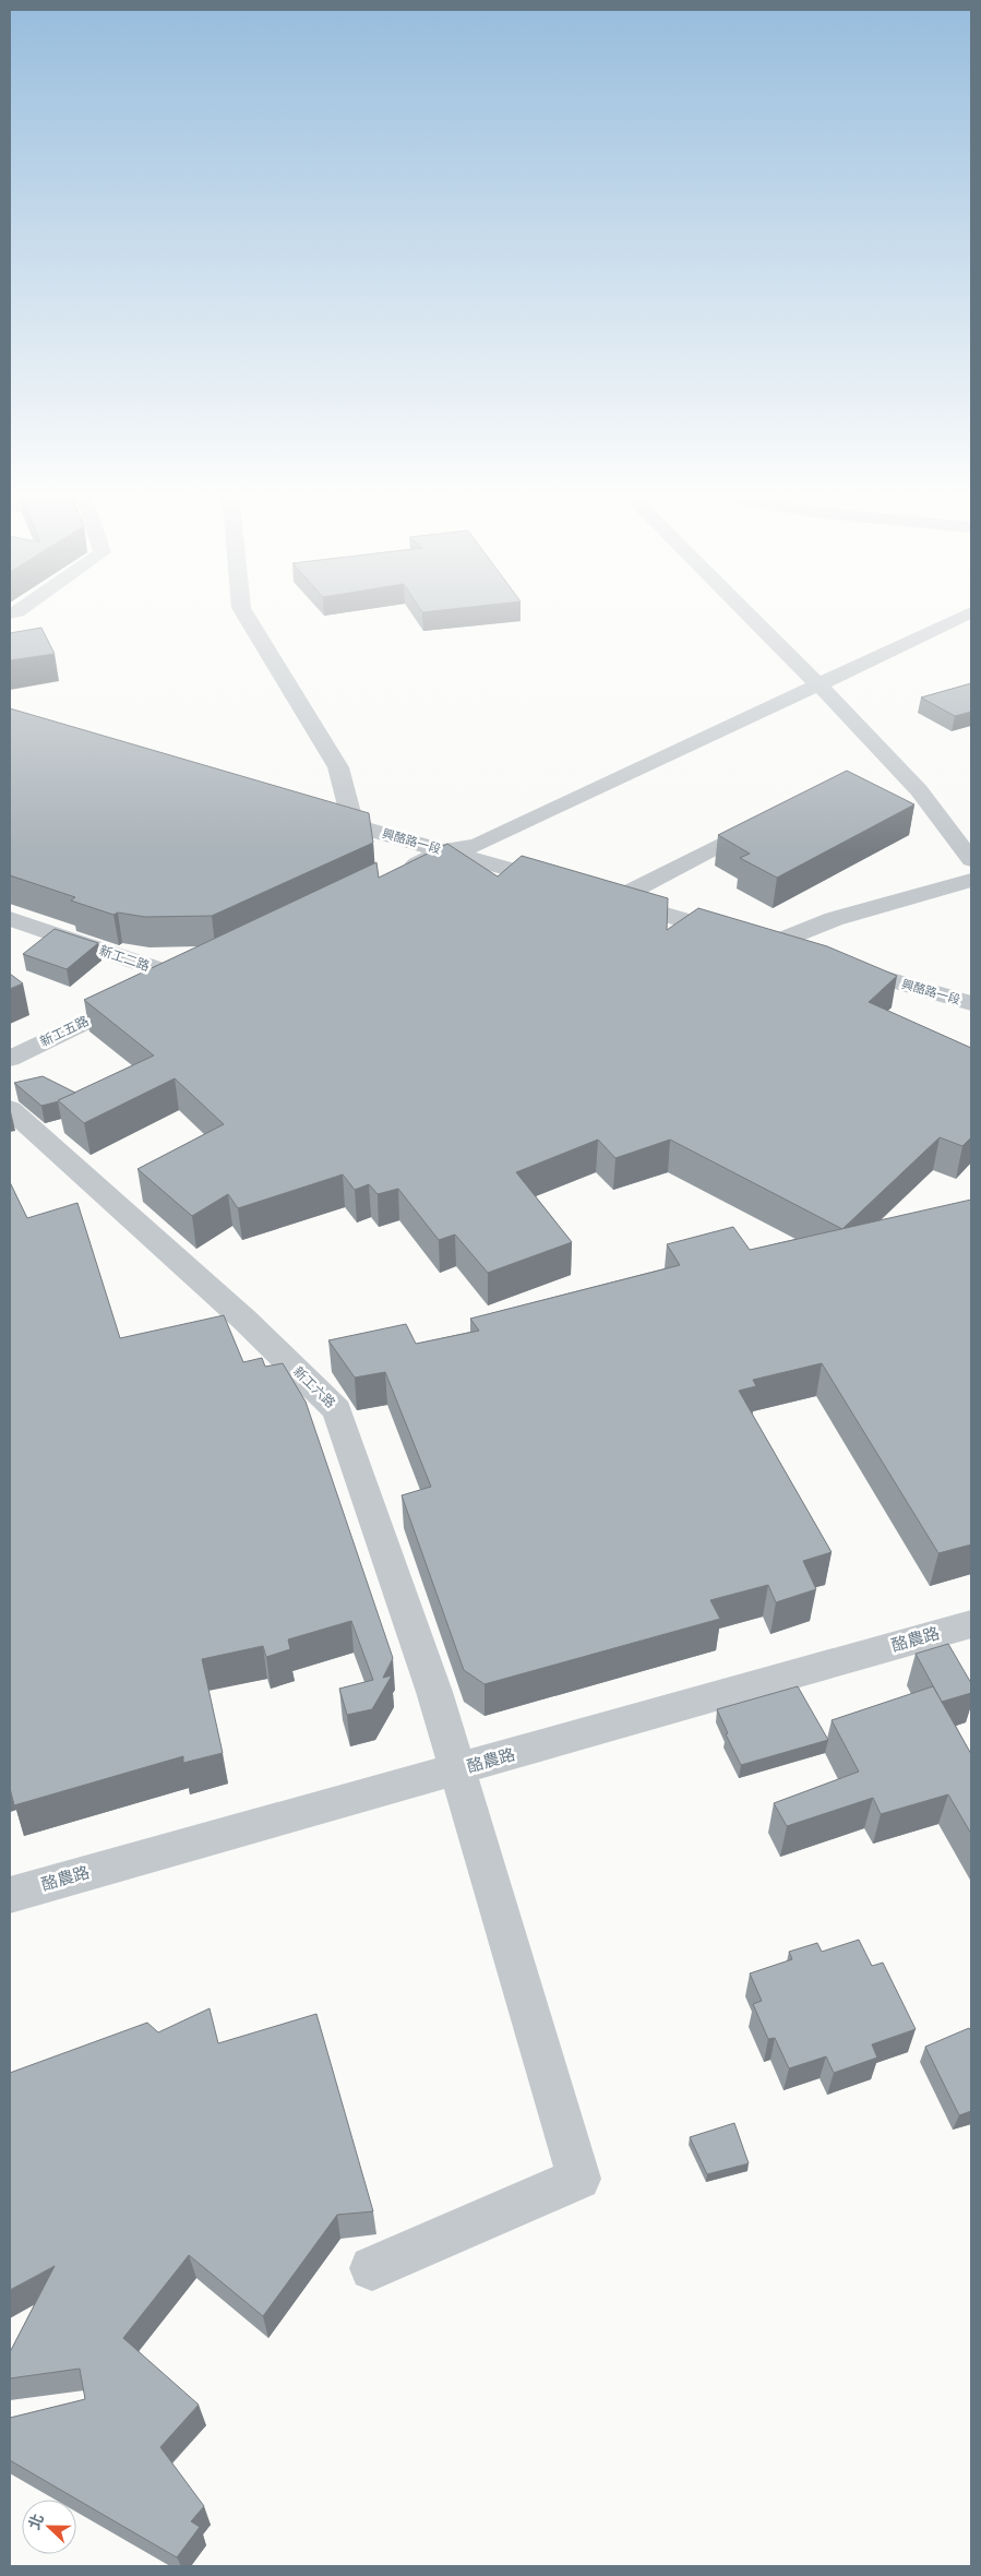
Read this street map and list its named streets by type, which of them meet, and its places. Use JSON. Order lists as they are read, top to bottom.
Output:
{
  "streets": {
    "street": [
      "興酪路一段",
      "新工二路",
      "新工五路",
      "新工六路",
      "酪農路"
    ]
  },
  "crossings": [
    ["新工二路", "新工五路"],
    ["新工六路", "酪農路"]
  ],
  "north": "left"
}
